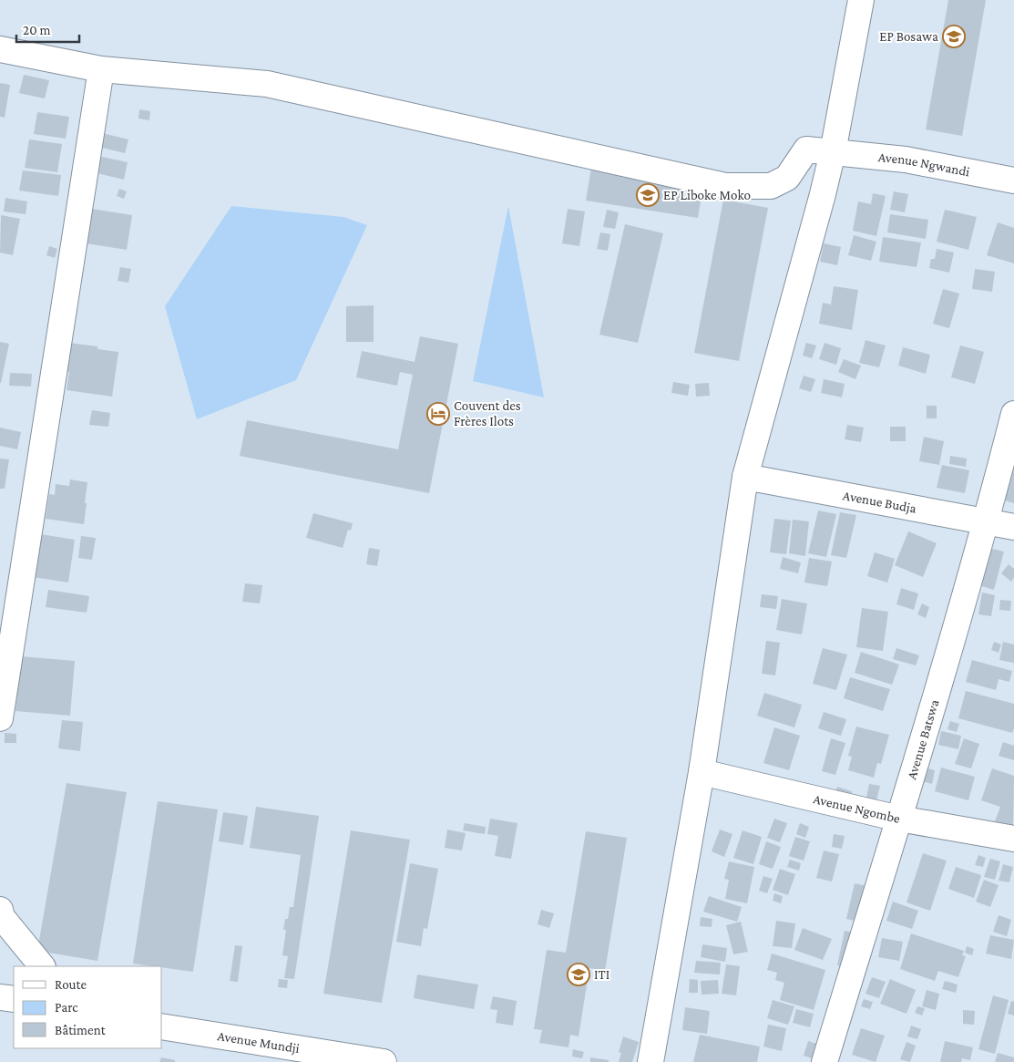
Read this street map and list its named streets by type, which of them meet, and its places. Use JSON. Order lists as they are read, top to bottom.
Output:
{
  "streets": {
    "street": [
      "Avenue Ngwandi",
      "Avenue Budja",
      "Avenue Batswa",
      "Avenue Ngombe",
      "Avenue Mundji"
    ]
  },
  "crossings": [
    ["Avenue Budja", "Avenue Batswa"],
    ["Avenue Batswa", "Avenue Ngombe"]
  ],
  "places": {
    "school or university": ["EP Bosawa", "EP Liboke Moko", "ITI"],
    "hotel": ["Couvent des Frères Ilots"]
  },
  "legend": ["Route", "Parc", "Bâtiment"],
  "scale_bar": "20 m"
}
